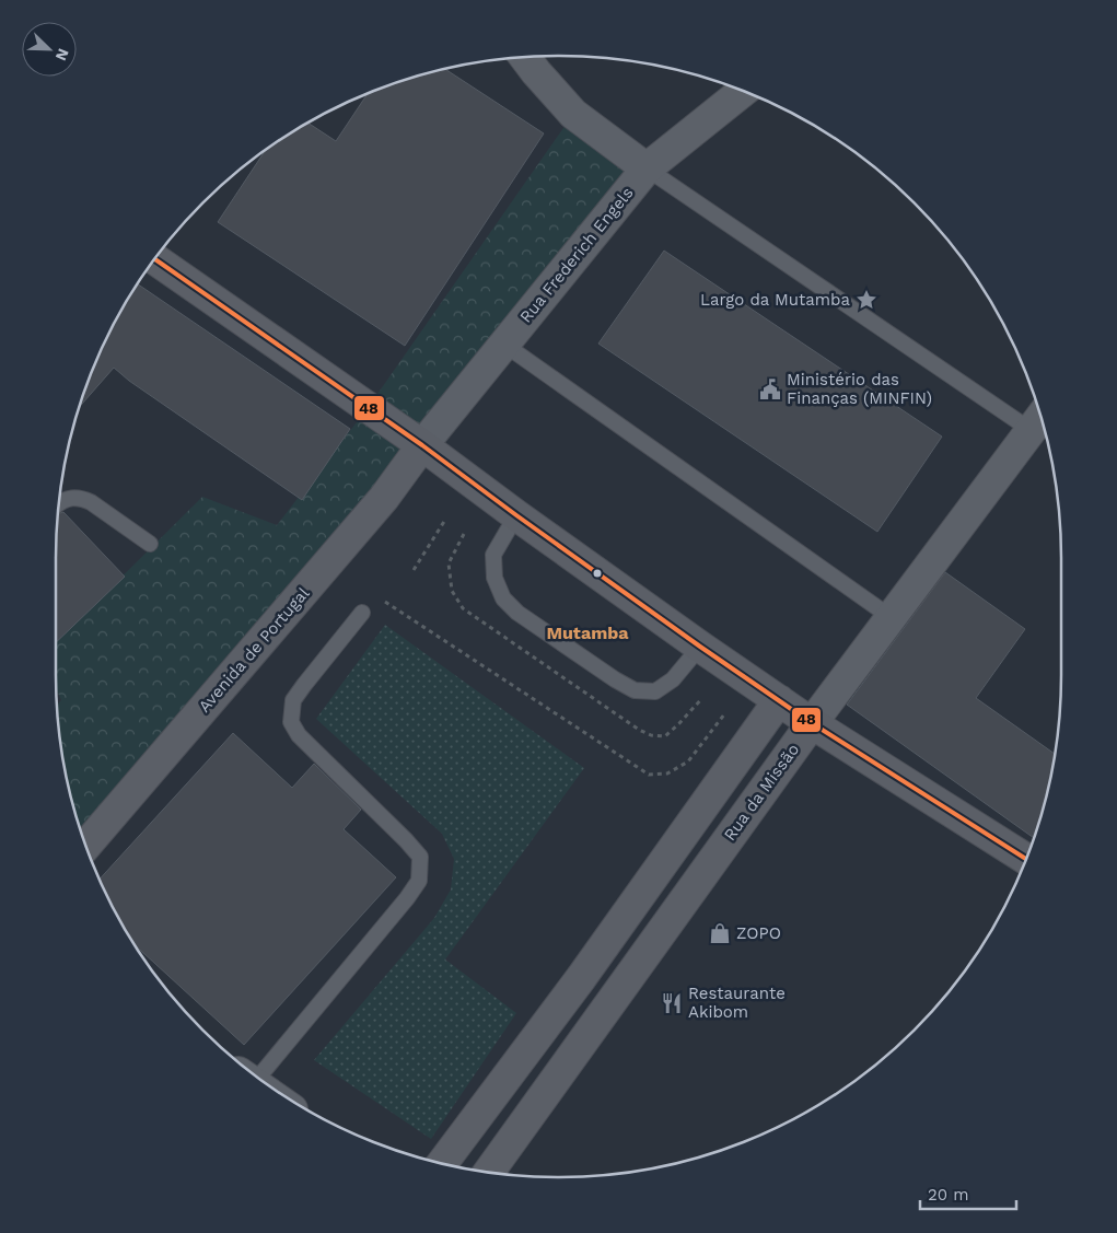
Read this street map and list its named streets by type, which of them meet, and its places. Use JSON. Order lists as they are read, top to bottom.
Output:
{
  "streets": {
    "main road": ["Avenida de Portugal", "Rua da Missão"],
    "street": ["Rua Frederich Engels"]
  },
  "crossings": [
    ["Rua Frederich Engels", "Avenida de Portugal"]
  ],
  "districts": ["Mutamba"],
  "places": {
    "place": ["Largo da Mutamba"],
    "public building": ["Ministério das Finanças (MINFIN)"],
    "shop": ["ZOPO"],
    "restaurant": ["Restaurante Akibom"]
  },
  "lines": ["transit line 48"],
  "scale_bar": "20 m",
  "north": "bottom right"
}
